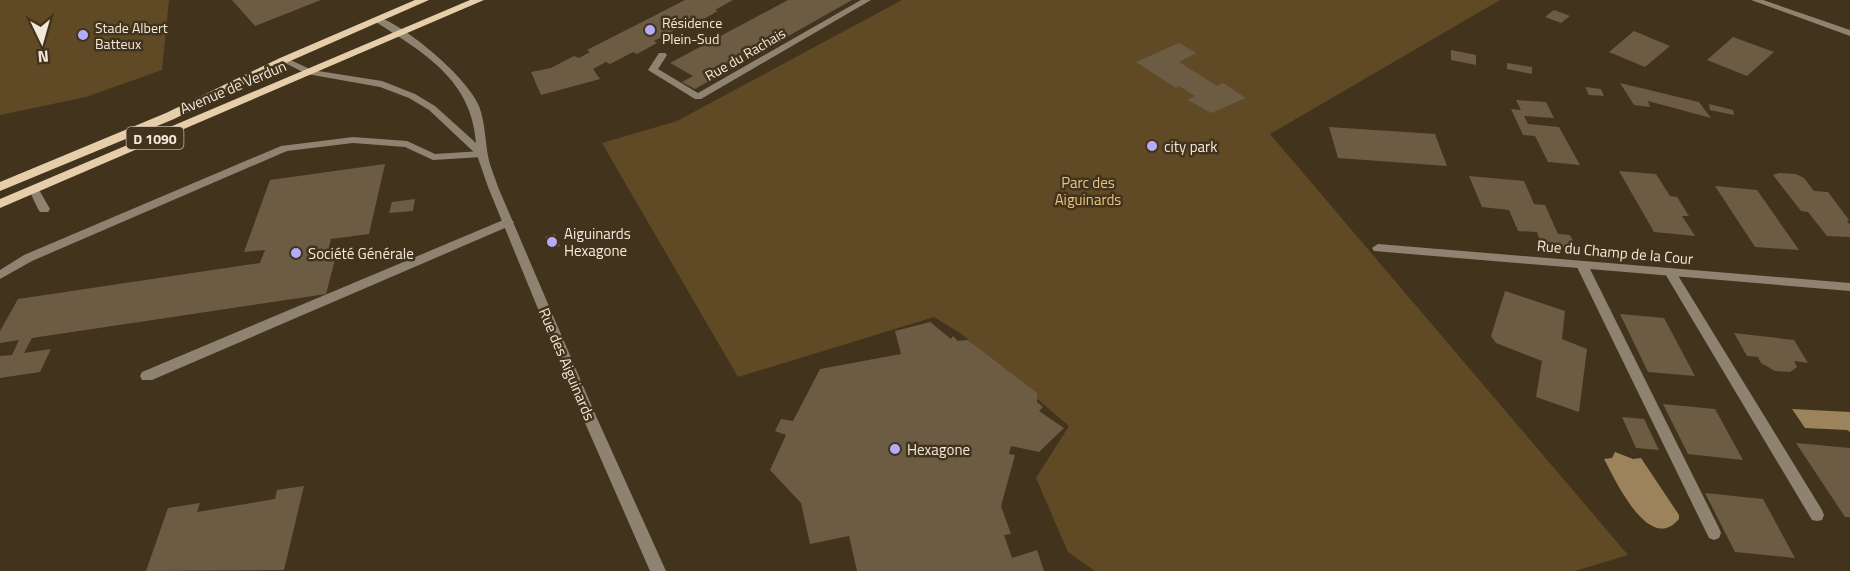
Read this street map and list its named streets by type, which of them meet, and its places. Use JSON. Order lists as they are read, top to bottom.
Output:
{
  "streets": {
    "main road": ["Avenue de Verdun", "D 1090"],
    "street": ["Rue du Rachais", "Rue du Champ de la Cour", "Rue des Aiguinards"]
  },
  "crossings": [
    ["Avenue de Verdun", "Rue des Aiguinards"]
  ],
  "parks": ["Parc des Aiguinards"],
  "places": [
    "Résidence Plein-Sud",
    "Stade Albert Batteux",
    "city park",
    "Aiguinards Hexagone",
    "Société Générale",
    "Hexagone"
  ],
  "north": "bottom"
}
